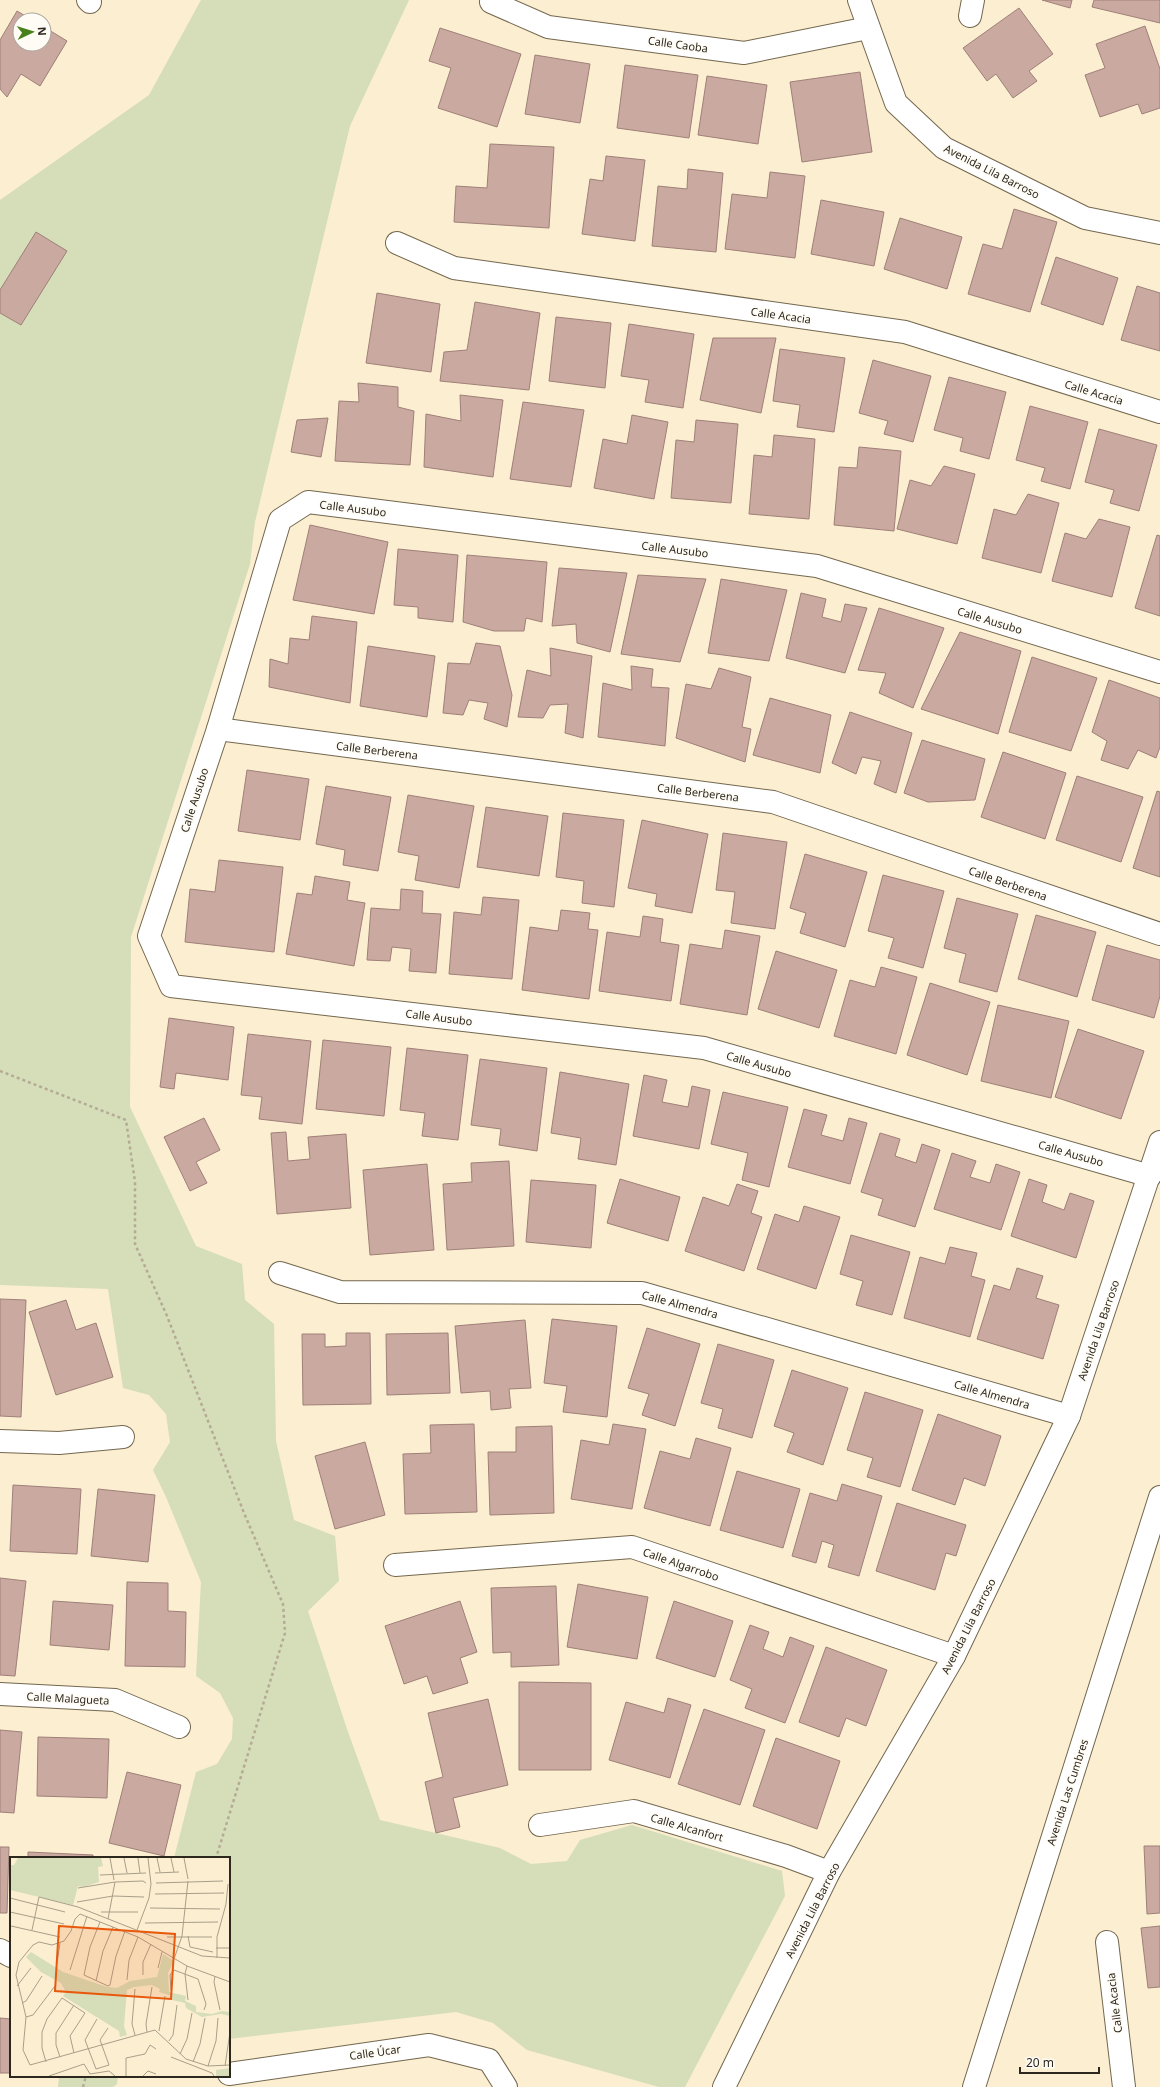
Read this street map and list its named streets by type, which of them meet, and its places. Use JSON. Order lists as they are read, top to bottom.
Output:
{
  "streets": {
    "street": [
      "Calle Caoba",
      "Avenida Lila Barroso",
      "Calle Acacia",
      "Calle Ausubo",
      "Calle Berberena",
      "Calle Almendra",
      "Calle Algarrobo",
      "Calle Malagueta",
      "Avenida Las Cumbres",
      "Calle Alcanfort",
      "Calle Úcar"
    ]
  },
  "crossings": [
    ["Calle Caoba", "Avenida Lila Barroso"],
    ["Avenida Lila Barroso", "Calle Ausubo"],
    ["Avenida Lila Barroso", "Calle Almendra"],
    ["Avenida Lila Barroso", "Calle Algarrobo"],
    ["Avenida Lila Barroso", "Calle Alcanfort"],
    ["Calle Ausubo", "Calle Berberena"]
  ],
  "scale_bar": "20 m",
  "north": "right"
}
